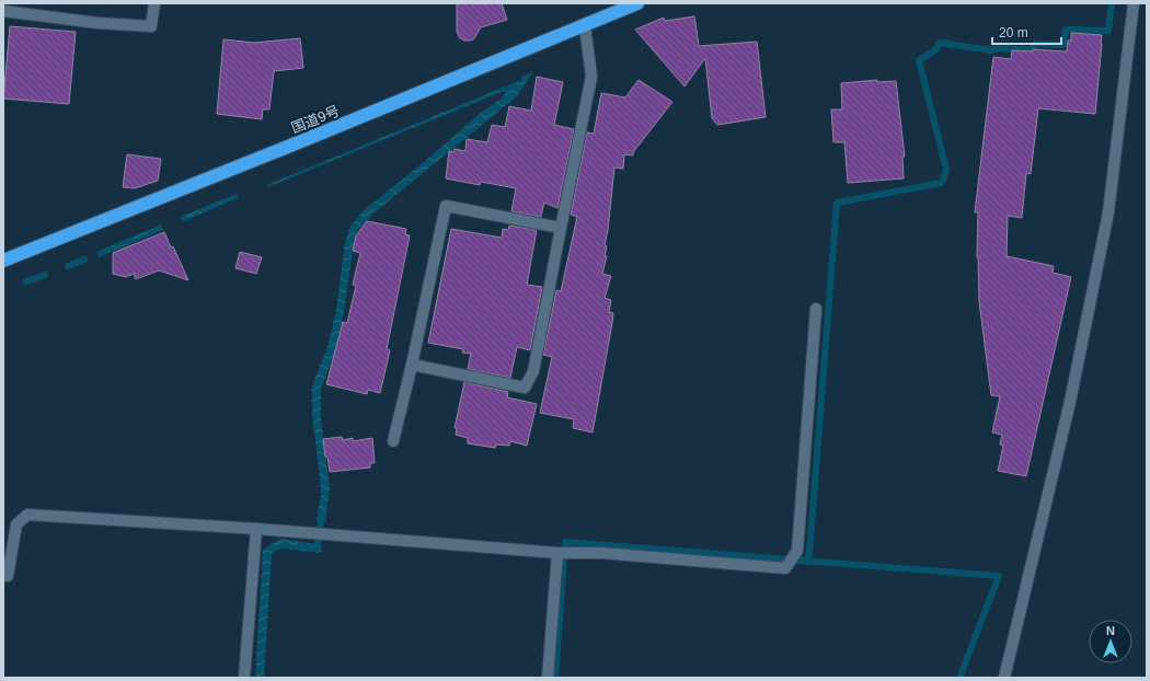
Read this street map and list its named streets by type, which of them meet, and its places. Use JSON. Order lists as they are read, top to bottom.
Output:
{
  "streets": {
    "highway": ["国道9号"]
  },
  "scale_bar": "20 m",
  "north": "top"
}
